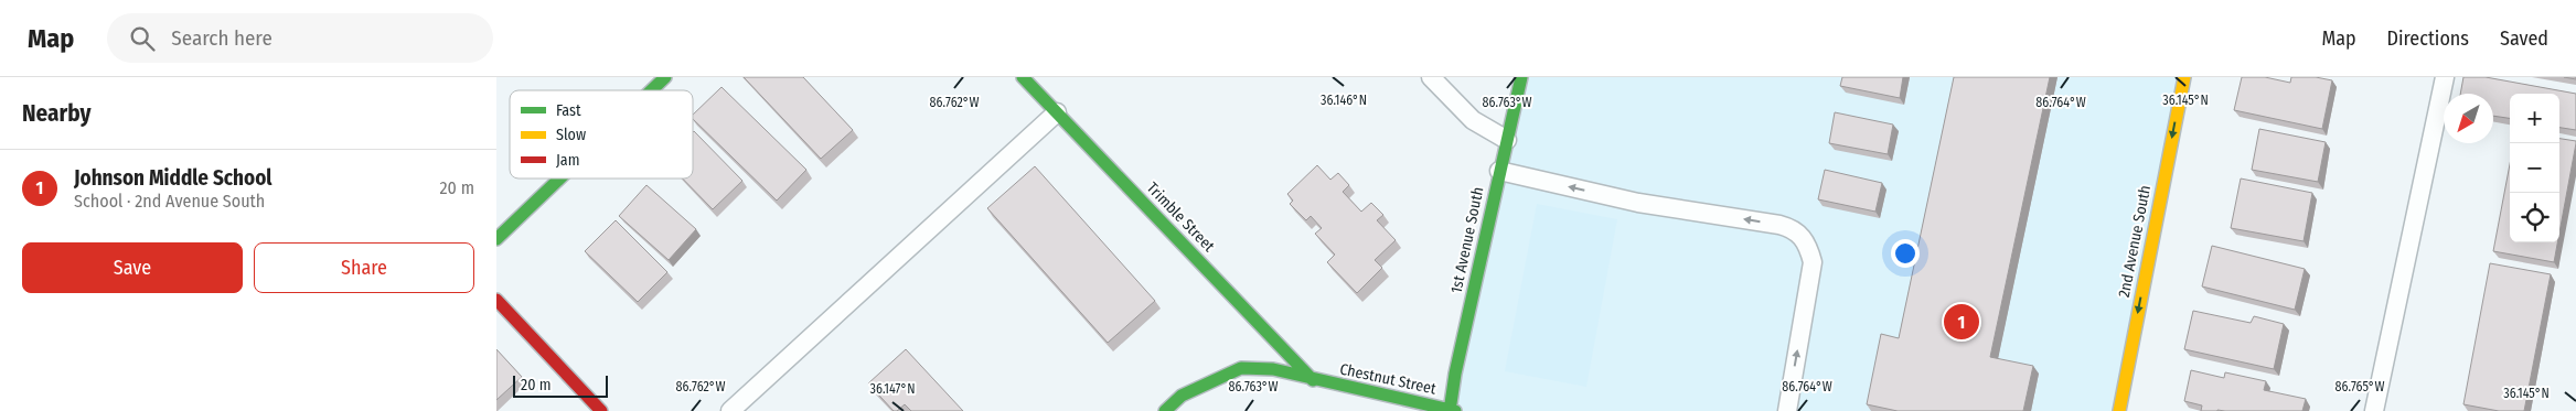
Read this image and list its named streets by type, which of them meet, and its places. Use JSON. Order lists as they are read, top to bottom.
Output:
{
  "streets": {
    "street": [
      "Trimble Street",
      "1st Avenue South",
      "2nd Avenue South",
      "Chestnut Street"
    ]
  },
  "crossings": [
    ["Trimble Street", "Chestnut Street"],
    ["1st Avenue South", "Chestnut Street"]
  ],
  "one_way": ["2nd Avenue South"],
  "legend": ["Fast", "Slow", "Jam"],
  "scale_bar": "20 m",
  "north": "bottom left",
  "page": {
    "header": "Map",
    "search": "Search here",
    "nav": ["Map", "Directions", "Saved"],
    "heading": "Nearby",
    "map_buttons": ["+", "−"],
    "list": [
      {
        "mark": "1",
        "name": "Johnson Middle School",
        "note": "School · 2nd Avenue South",
        "value": "20 m"
      }
    ],
    "buttons": ["Save", "Share"],
    "pins": "1",
    "scale": "20 m"
  },
  "coordinates": [
    "36.146°N",
    "36.145°N",
    "86.762°W",
    "86.763°W",
    "86.764°W",
    "86.765°W",
    "36.147°N"
  ]
}
